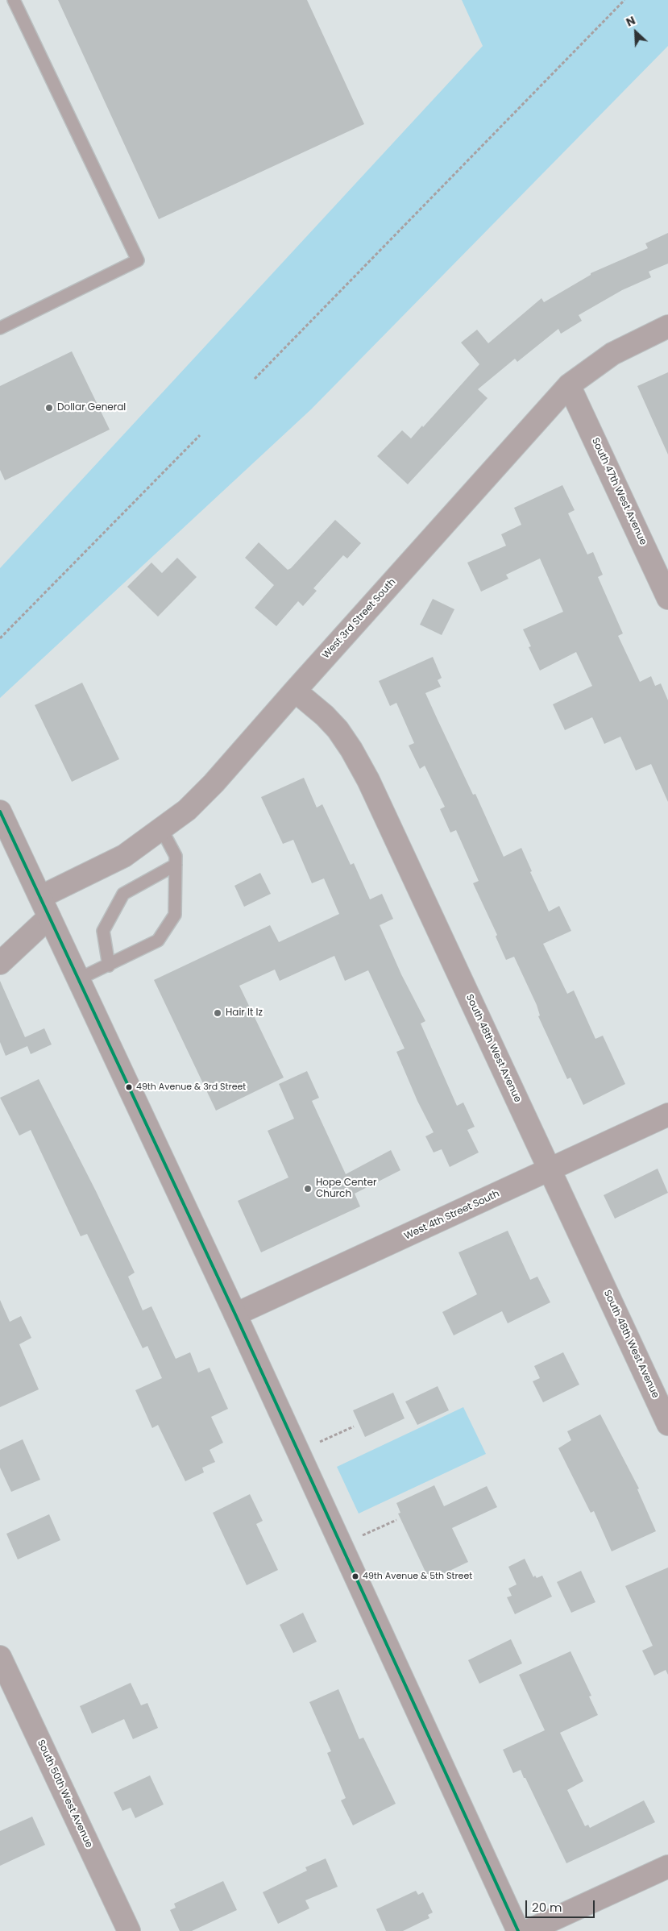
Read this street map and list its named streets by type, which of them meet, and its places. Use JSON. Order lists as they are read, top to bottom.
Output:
{
  "streets": {
    "street": [
      "South 47th West Avenue",
      "West 3rd Street South",
      "South 48th West Avenue",
      "West 4th Street South",
      "South 50th West Avenue"
    ]
  },
  "crossings": [
    ["South 47th West Avenue", "West 3rd Street South"],
    ["West 3rd Street South", "South 48th West Avenue"],
    ["South 48th West Avenue", "West 4th Street South"]
  ],
  "places": [
    "Dollar General",
    "Hair It Iz",
    "49th Avenue & 3rd Street",
    "Hope Center Church",
    "49th Avenue & 5th Street"
  ],
  "scale_bar": "20 m",
  "north": "top left"
}
